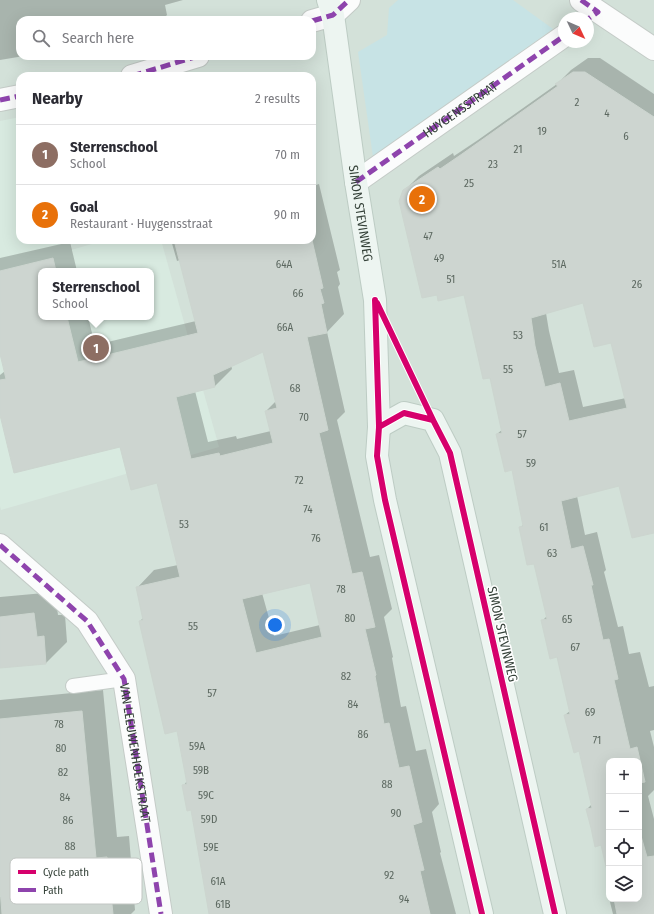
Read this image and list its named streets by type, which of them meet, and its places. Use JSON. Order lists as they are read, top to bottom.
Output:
{
  "streets": {
    "street": ["HUYGENSSTRAAT", "SIMON STEVINWEG", "VAN LEEUWENHOEKSTRAAT"]
  },
  "crossings": [
    ["HUYGENSSTRAAT", "SIMON STEVINWEG"]
  ],
  "house_numbers": [
    "2",
    "4",
    "19",
    "6",
    "21",
    "23",
    "25",
    "47",
    "49",
    "64A",
    "51A",
    "51",
    "26",
    "66",
    "66A",
    "53",
    "55",
    "68",
    "70",
    "57",
    "59",
    "72",
    "74",
    "53",
    "61",
    "76",
    "63",
    "78",
    "80",
    "65",
    "55",
    "67",
    "82",
    "57",
    "84",
    "69",
    "78",
    "86",
    "71",
    "59A",
    "80",
    "59B",
    "82",
    "88",
    "59C",
    "84",
    "90",
    "59D",
    "86",
    "88",
    "59E",
    "92",
    "61A",
    "94",
    "61B"
  ],
  "legend": ["Cycle path", "Path"],
  "north": "bottom right",
  "page": {
    "search": "Search here",
    "heading": ["Nearby", "2 results"],
    "list": [
      {
        "mark": "1",
        "name": "Sterrenschool",
        "note": "School",
        "value": "70 m"
      },
      {
        "mark": "2",
        "name": "Goal",
        "note": "Restaurant · Huygensstraat",
        "value": "90 m"
      }
    ],
    "pins": ["2", "1"],
    "popup": ["Sterrenschool", "School"],
    "map_buttons": ["+", "−"]
  }
}
